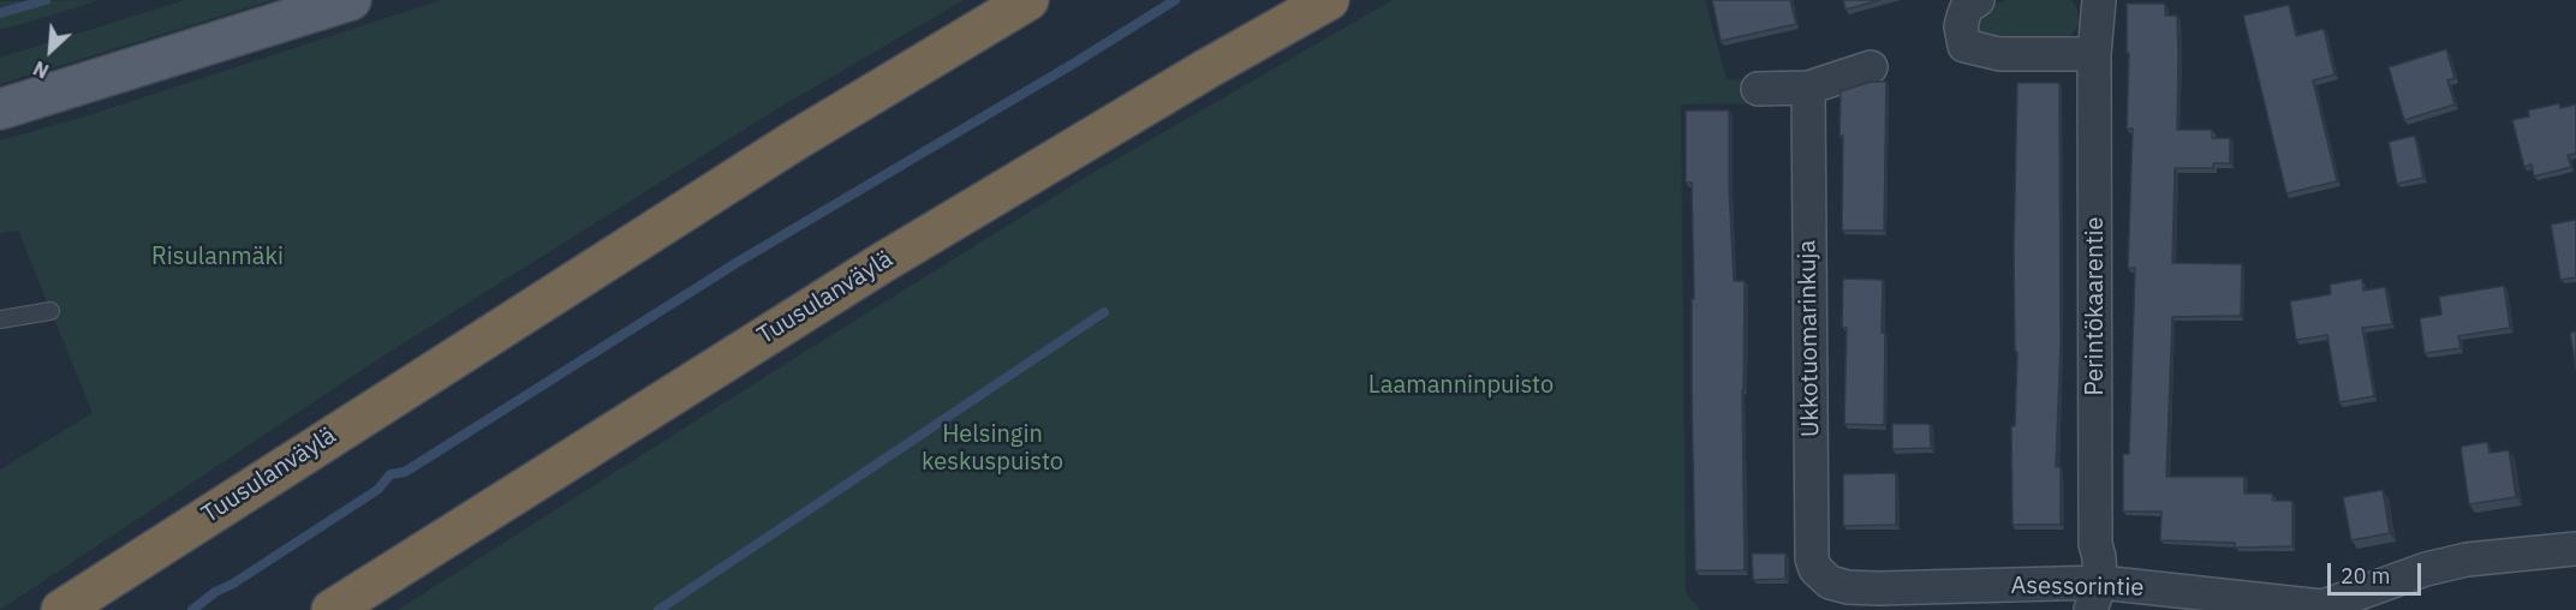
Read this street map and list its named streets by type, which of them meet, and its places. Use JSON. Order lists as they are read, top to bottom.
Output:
{
  "streets": {
    "highway": ["Tuusulanväylä"],
    "street": ["Perintökaarentie", "Ukkotuomarinkuja", "Asessorintie"]
  },
  "crossings": [
    ["Perintökaarentie", "Asessorintie"],
    ["Ukkotuomarinkuja", "Asessorintie"]
  ],
  "parks": ["Risulanmäki", "Laamanninpuisto", "Helsingin keskuspuisto"],
  "scale_bar": "20 m",
  "north": "bottom left"
}
